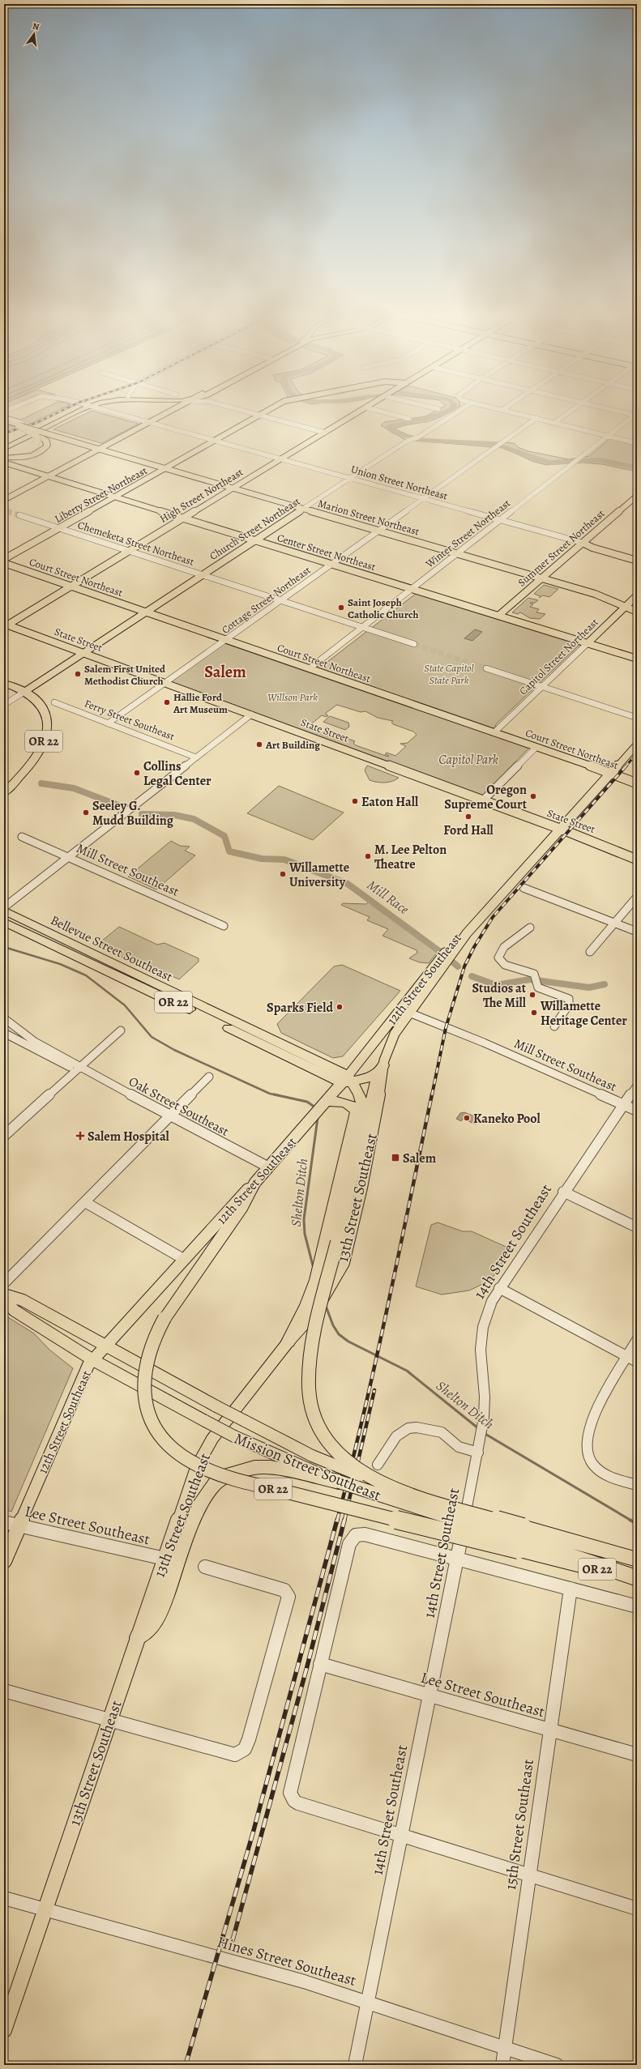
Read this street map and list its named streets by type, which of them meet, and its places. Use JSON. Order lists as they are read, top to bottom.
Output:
{
  "streets": {
    "highway": [
      "OR 22",
      "Bellevue Street Southeast",
      "12th Street Southeast",
      "Mission Street Southeast"
    ],
    "main road": [
      "Union Street Northeast",
      "Liberty Street Northeast",
      "High Street Northeast",
      "Marion Street Northeast",
      "Church Street Northeast",
      "Summer Street Northeast",
      "Center Street Northeast",
      "Court Street Northeast",
      "State Street",
      "Capitol Street Northeast",
      "13th Street Southeast"
    ],
    "street": [
      "Winter Street Northeast",
      "Chemeketa Street Northeast",
      "Cottage Street Northeast",
      "Ferry Street Southeast",
      "Mill Street Southeast",
      "Oak Street Southeast",
      "14th Street Southeast",
      "Lee Street Southeast",
      "15th Street Southeast",
      "Hines Street Southeast"
    ]
  },
  "crossings": [
    ["Union Street Northeast", "Liberty Street Northeast"],
    ["Union Street Northeast", "High Street Northeast"],
    ["Union Street Northeast", "Church Street Northeast"],
    ["Union Street Northeast", "Winter Street Northeast"],
    ["Union Street Northeast", "Summer Street Northeast"],
    ["Union Street Northeast", "Cottage Street Northeast"],
    ["Liberty Street Northeast", "Marion Street Northeast"],
    ["Liberty Street Northeast", "Chemeketa Street Northeast"],
    ["Liberty Street Northeast", "Center Street Northeast"],
    ["High Street Northeast", "Marion Street Northeast"],
    ["High Street Northeast", "Chemeketa Street Northeast"],
    ["High Street Northeast", "Center Street Northeast"],
    ["High Street Northeast", "Court Street Northeast"],
    ["High Street Northeast", "State Street"],
    ["Marion Street Northeast", "Church Street Northeast"],
    ["Marion Street Northeast", "Winter Street Northeast"],
    ["Marion Street Northeast", "Summer Street Northeast"],
    ["Marion Street Northeast", "Cottage Street Northeast"],
    ["Marion Street Northeast", "Capitol Street Northeast"],
    ["Church Street Northeast", "Chemeketa Street Northeast"],
    ["Church Street Northeast", "Center Street Northeast"],
    ["Church Street Northeast", "Court Street Northeast"],
    ["Church Street Northeast", "State Street"],
    ["Church Street Northeast", "OR 22"],
    ["Winter Street Northeast", "Chemeketa Street Northeast"],
    ["Winter Street Northeast", "Center Street Northeast"],
    ["Winter Street Northeast", "Court Street Northeast"],
    ["Chemeketa Street Northeast", "Cottage Street Northeast"],
    ["Summer Street Northeast", "Center Street Northeast"],
    ["Center Street Northeast", "Cottage Street Northeast"],
    ["Center Street Northeast", "Capitol Street Northeast"],
    ["Court Street Northeast", "Cottage Street Northeast"],
    ["Court Street Northeast", "Capitol Street Northeast"],
    ["Court Street Northeast", "12th Street Southeast"],
    ["Cottage Street Northeast", "State Street"],
    ["Cottage Street Northeast", "Ferry Street Southeast"],
    ["State Street", "12th Street Southeast"],
    ["OR 22", "Bellevue Street Southeast"],
    ["OR 22", "12th Street Southeast"],
    ["OR 22", "Mission Street Southeast"],
    ["Mill Street Southeast", "12th Street Southeast"],
    ["Mill Street Southeast", "13th Street Southeast"],
    ["Mill Street Southeast", "14th Street Southeast"],
    ["Bellevue Street Southeast", "12th Street Southeast"],
    ["12th Street Southeast", "Oak Street Southeast"],
    ["12th Street Southeast", "13th Street Southeast"],
    ["12th Street Southeast", "Mission Street Southeast"],
    ["12th Street Southeast", "Lee Street Southeast"],
    ["13th Street Southeast", "Mission Street Southeast"],
    ["13th Street Southeast", "Lee Street Southeast"],
    ["13th Street Southeast", "Hines Street Southeast"],
    ["14th Street Southeast", "Lee Street Southeast"],
    ["14th Street Southeast", "Hines Street Southeast"],
    ["Lee Street Southeast", "15th Street Southeast"],
    ["15th Street Southeast", "Hines Street Southeast"]
  ],
  "districts": ["Salem"],
  "water": ["Mill Race", "Shelton Ditch"],
  "parks": ["State Capitol State Park", "Willson Park", "Capitol Park"],
  "places": {
    "other": [
      "Saint Joseph Catholic Church",
      "Salem First United Methodist Church",
      "Hallie Ford Art Museum",
      "Art Building",
      "Collins Legal Center",
      "Oregon Supreme Court",
      "Eaton Hall",
      "Seeley G. Mudd Building",
      "Ford Hall",
      "M. Lee Pelton Theatre",
      "Willamette University",
      "Studios at The Mill",
      "Sparks Field",
      "Willamette Heritage Center",
      "Kaneko Pool"
    ],
    "health": ["Salem Hospital"],
    "transit": ["Salem"]
  },
  "north": "top"
}
